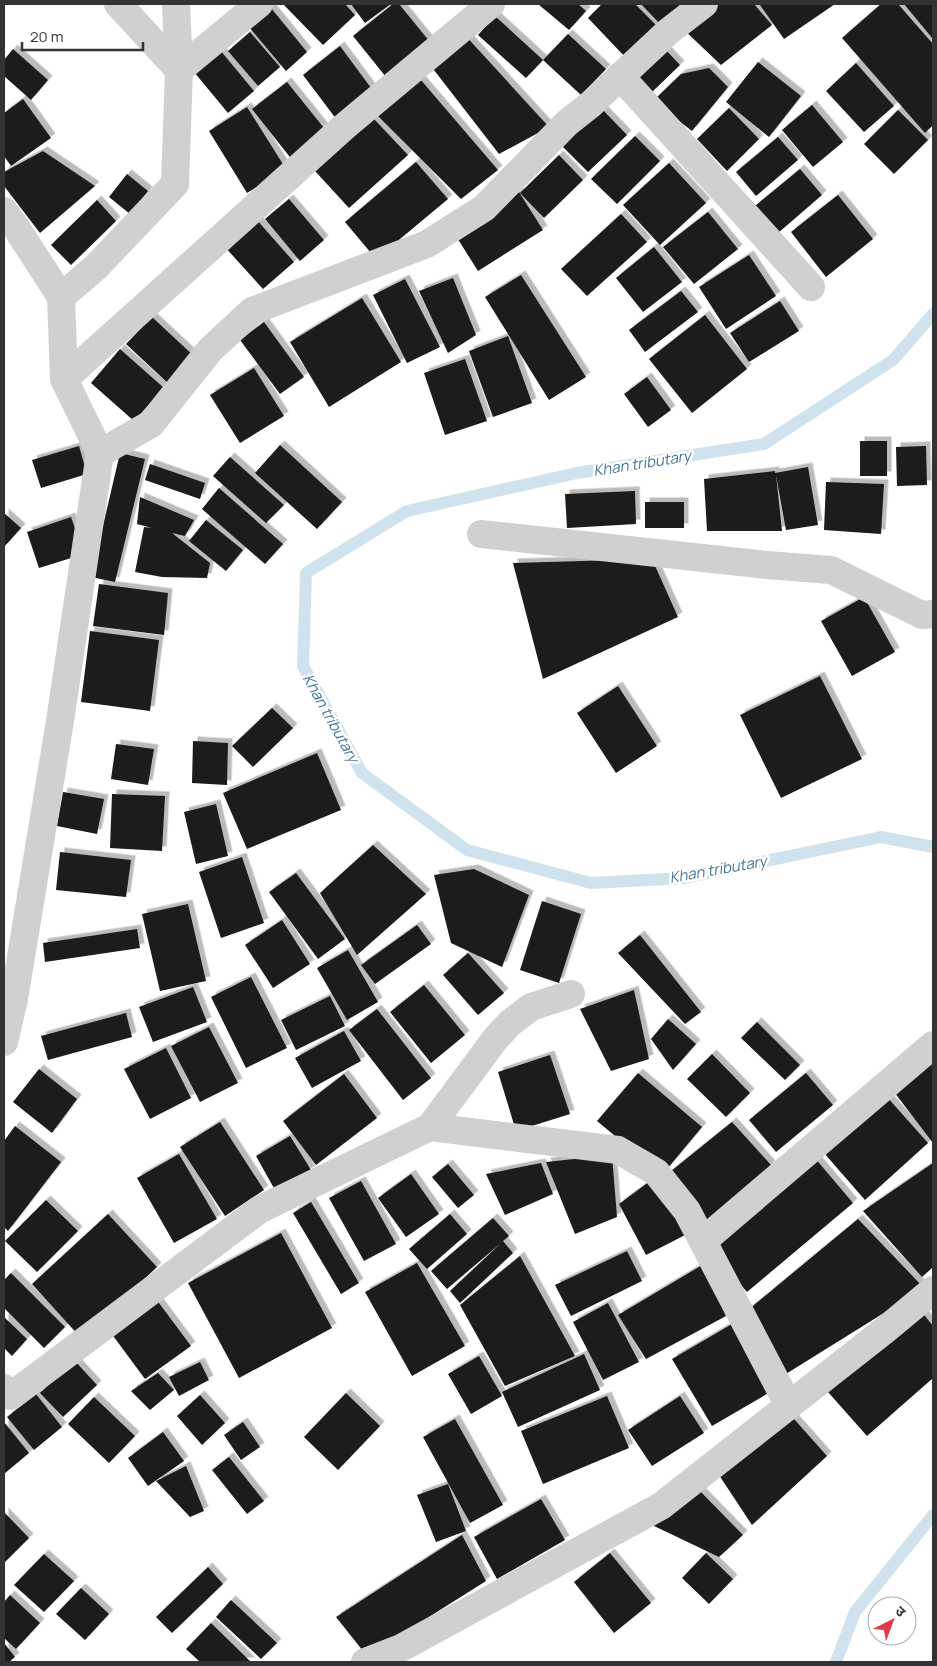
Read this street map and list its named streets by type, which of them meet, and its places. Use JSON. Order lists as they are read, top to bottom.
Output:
{
  "water": ["Khan tributary"],
  "scale_bar": "20 m",
  "north": "top right"
}
